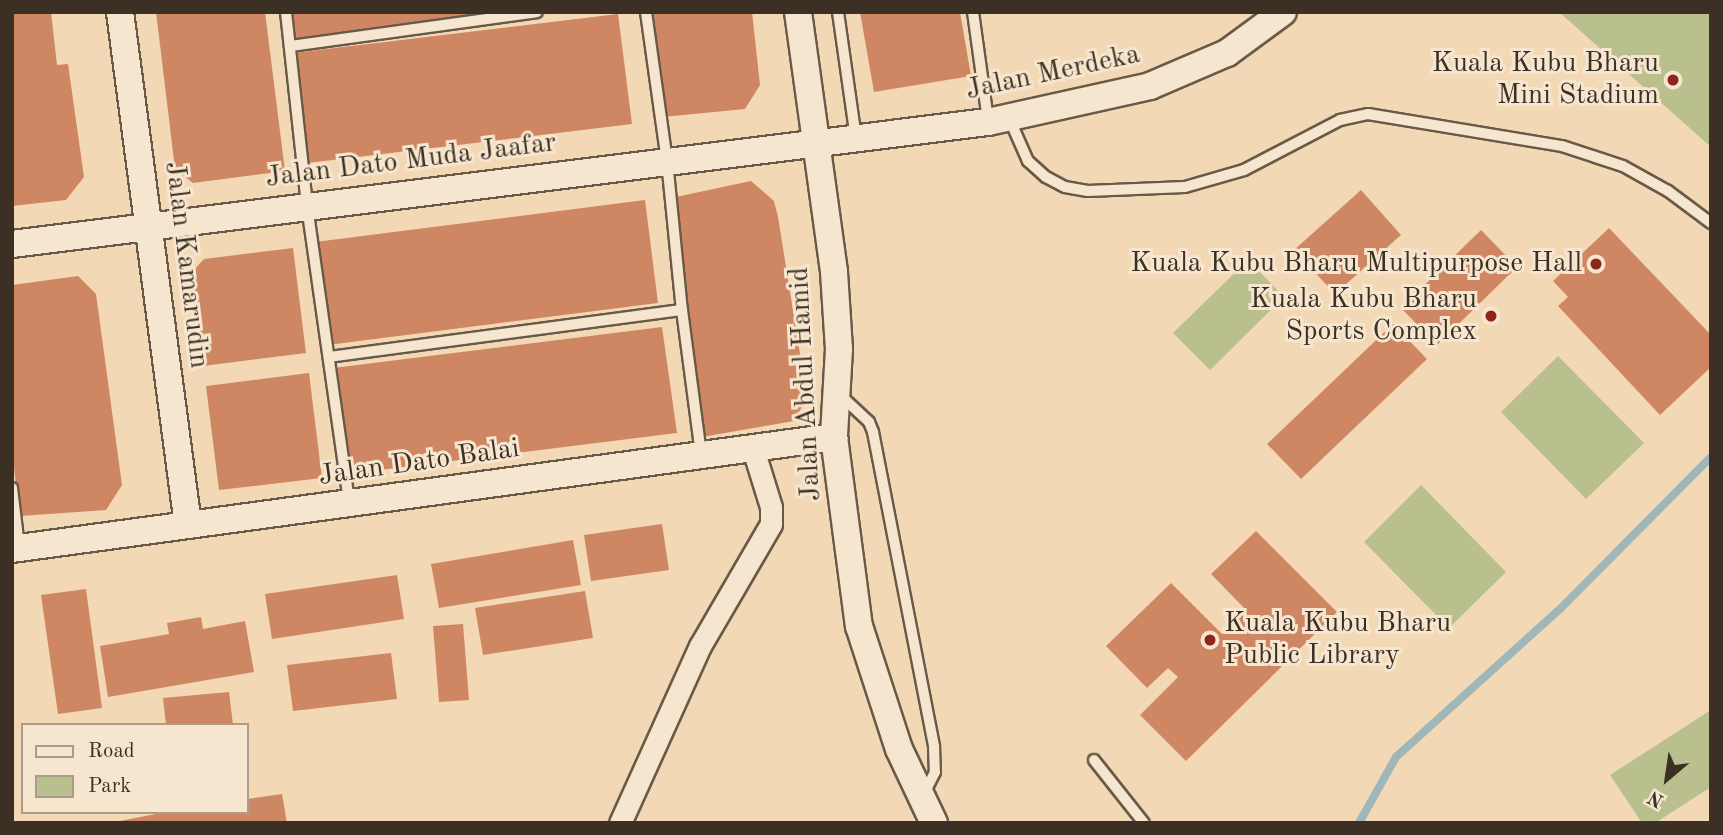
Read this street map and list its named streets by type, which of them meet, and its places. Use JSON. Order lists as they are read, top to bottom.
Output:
{
  "streets": {
    "street": [
      "Jalan Merdeka",
      "Jalan Dato Muda Jaafar",
      "Jalan Kamarudin",
      "Jalan Abdul Hamid",
      "Jalan Dato Balai"
    ]
  },
  "crossings": [
    ["Jalan Merdeka", "Jalan Dato Muda Jaafar"],
    ["Jalan Merdeka", "Jalan Abdul Hamid"],
    ["Jalan Dato Muda Jaafar", "Jalan Kamarudin"],
    ["Jalan Dato Muda Jaafar", "Jalan Abdul Hamid"],
    ["Jalan Kamarudin", "Jalan Dato Balai"],
    ["Jalan Abdul Hamid", "Jalan Dato Balai"]
  ],
  "places": [
    "Kuala Kubu Bharu Mini Stadium",
    "Kuala Kubu Bharu Multipurpose Hall",
    "Kuala Kubu Bharu Sports Complex",
    "Kuala Kubu Bharu Public Library"
  ],
  "legend": ["Road", "Park"],
  "north": "bottom left"
}
